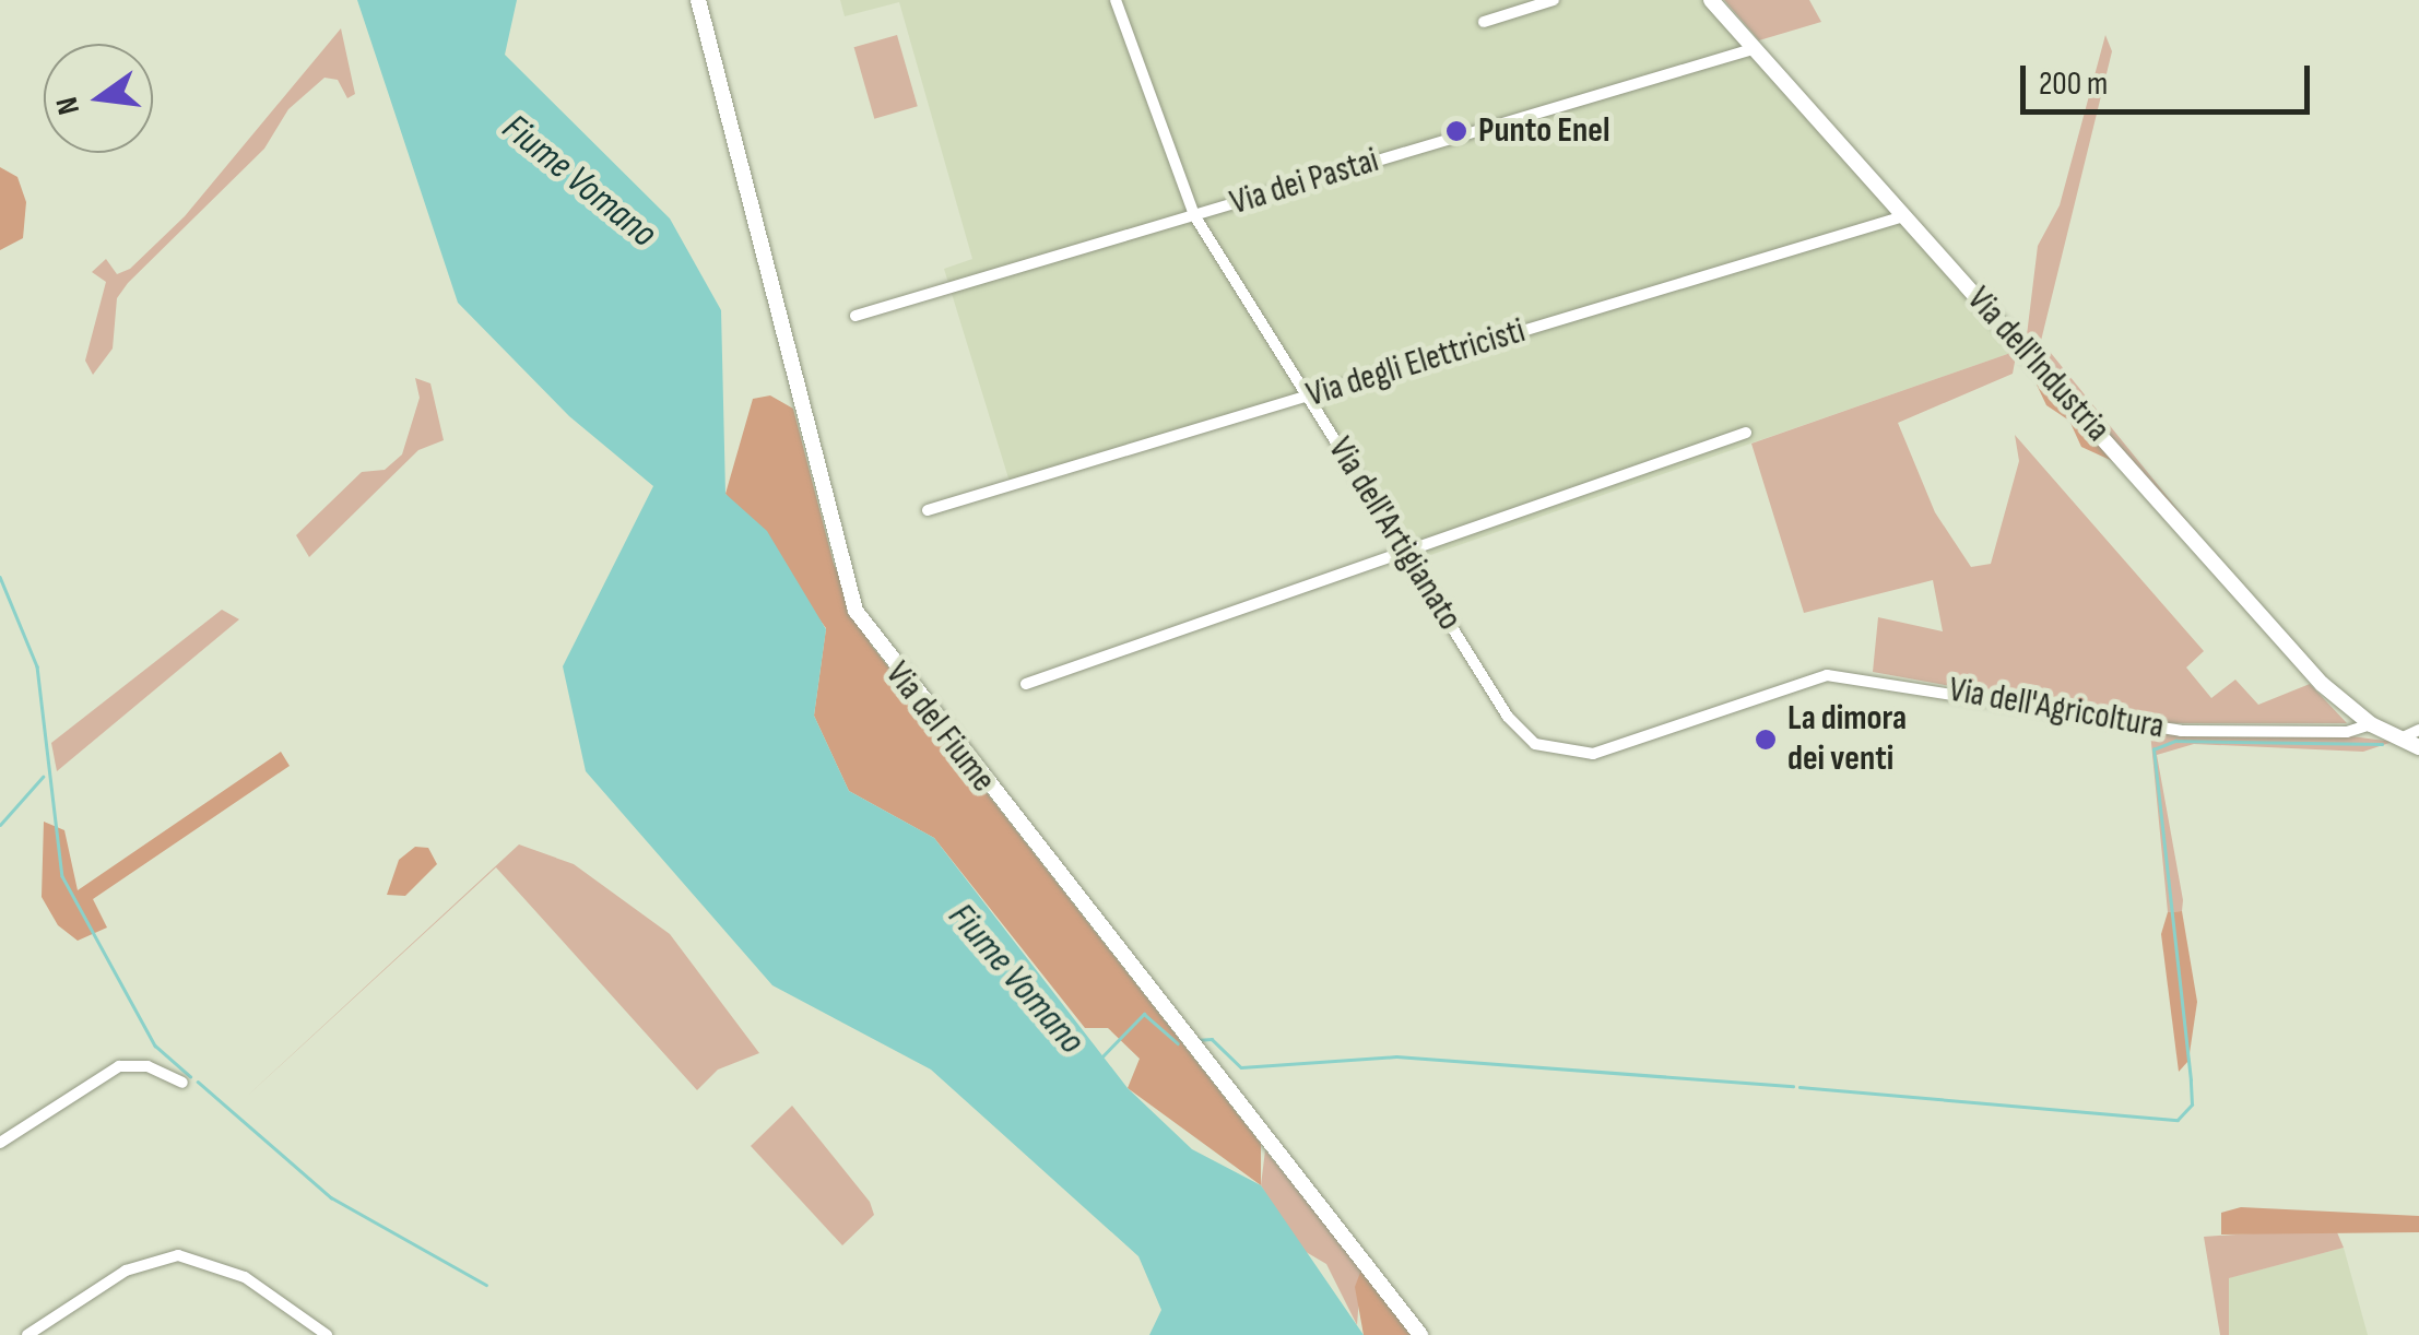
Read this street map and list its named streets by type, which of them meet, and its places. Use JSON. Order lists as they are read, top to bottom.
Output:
{
  "streets": {
    "street": [
      "Via dei Pastai",
      "Via degli Elettricisti",
      "Via dell'Industria",
      "Via dell'Artigianato",
      "Via dell'Agricoltura",
      "Via del Fiume"
    ]
  },
  "crossings": [
    ["Via dei Pastai", "Via dell'Industria"],
    ["Via dei Pastai", "Via dell'Artigianato"],
    ["Via degli Elettricisti", "Via dell'Industria"],
    ["Via degli Elettricisti", "Via dell'Artigianato"],
    ["Via dell'Industria", "Via dell'Agricoltura"],
    ["Via dell'Artigianato", "Via dell'Agricoltura"]
  ],
  "water": ["Fiume Vomano"],
  "places": ["Punto Enel", "La dimora dei venti"],
  "scale_bar": "200 m",
  "north": "left"
}
